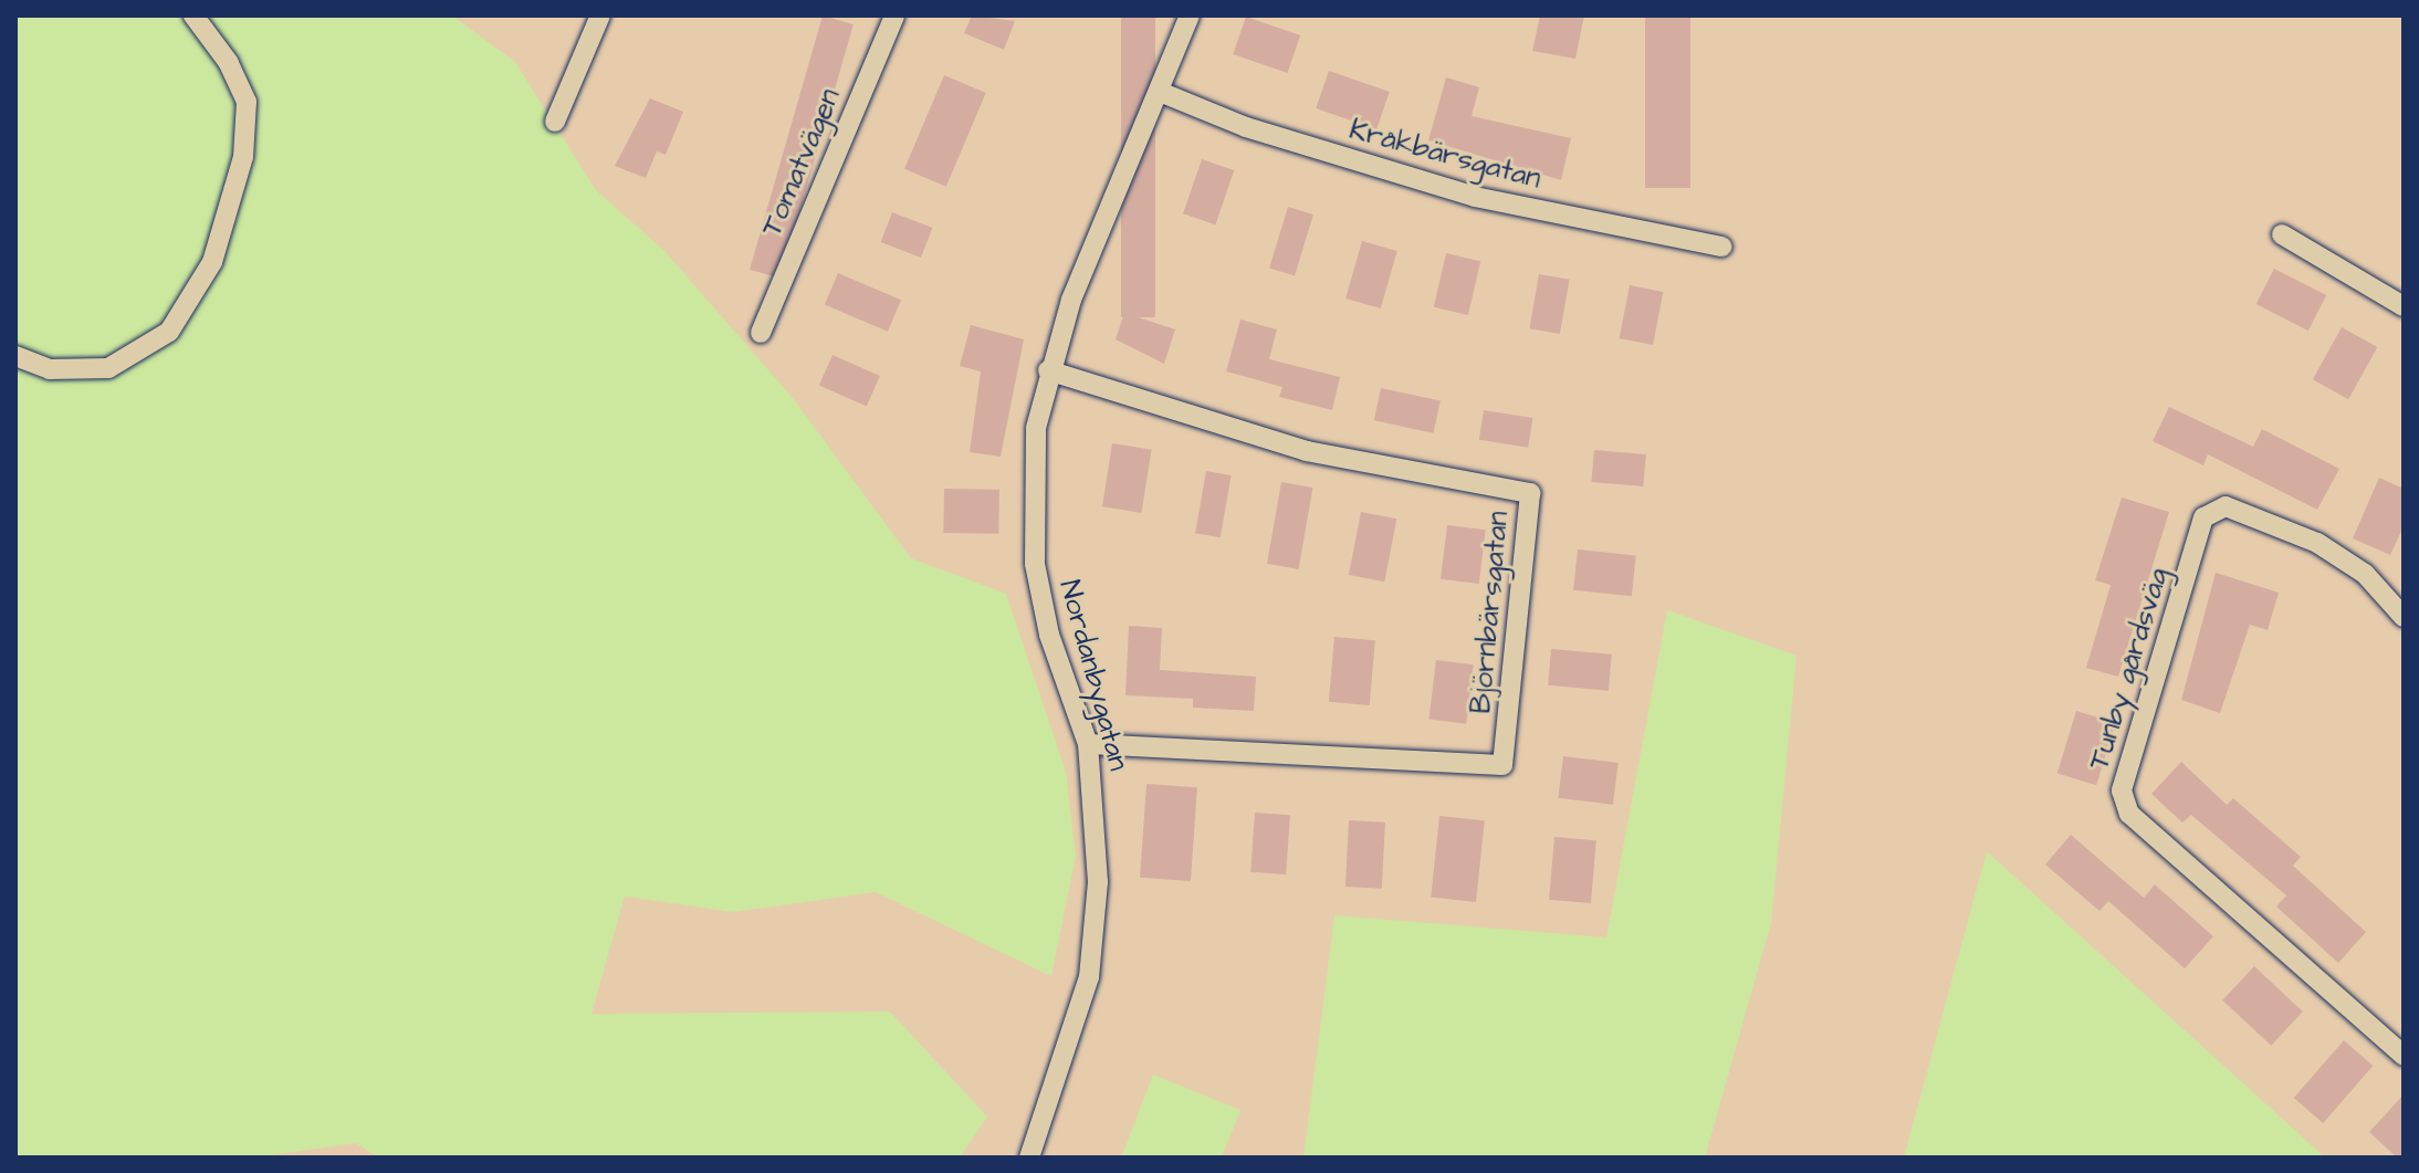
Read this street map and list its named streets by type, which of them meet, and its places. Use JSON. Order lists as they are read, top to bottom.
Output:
{
  "streets": {
    "street": [
      "Kråkbärsgatan",
      "Tomatvägen",
      "Björnbärsgatan",
      "Tunby gårdsväg",
      "Nordanbygatan"
    ]
  },
  "crossings": [
    ["Kråkbärsgatan", "Nordanbygatan"],
    ["Björnbärsgatan", "Nordanbygatan"]
  ]
}
